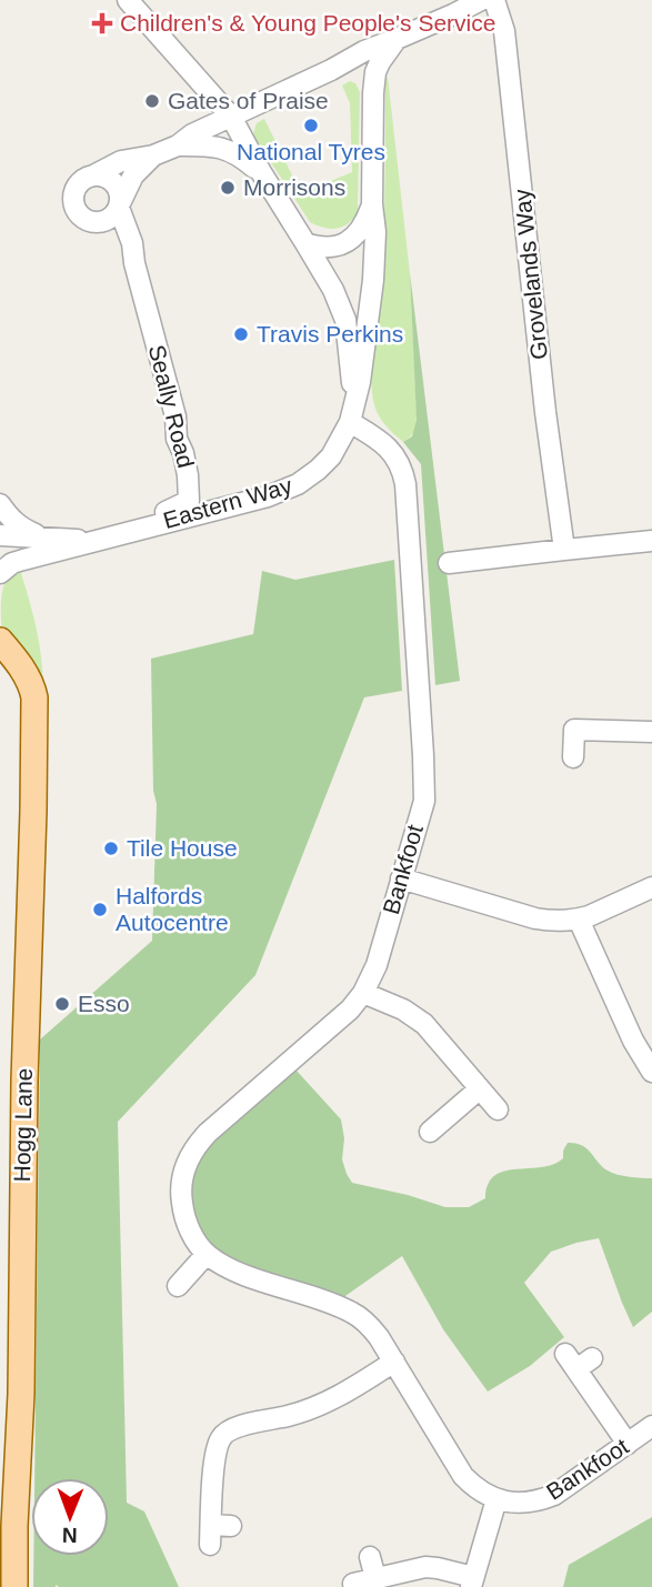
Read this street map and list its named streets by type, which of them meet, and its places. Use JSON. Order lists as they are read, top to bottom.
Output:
{
  "streets": {
    "main road": ["Hogg Lane"],
    "street": [
      "Grovelands Way",
      "Seally Road",
      "Eastern Way",
      "Bankfoot"
    ]
  },
  "crossings": [
    ["Seally Road", "Eastern Way"],
    ["Eastern Way", "Bankfoot"]
  ],
  "places": {
    "health": ["Children's & Young People's Service"],
    "other": [
      "Gates of Praise",
      "National Tyres",
      "Morrisons",
      "Travis Perkins",
      "Tile House",
      "Halfords Autocentre",
      "Esso"
    ]
  },
  "north": "bottom"
}
